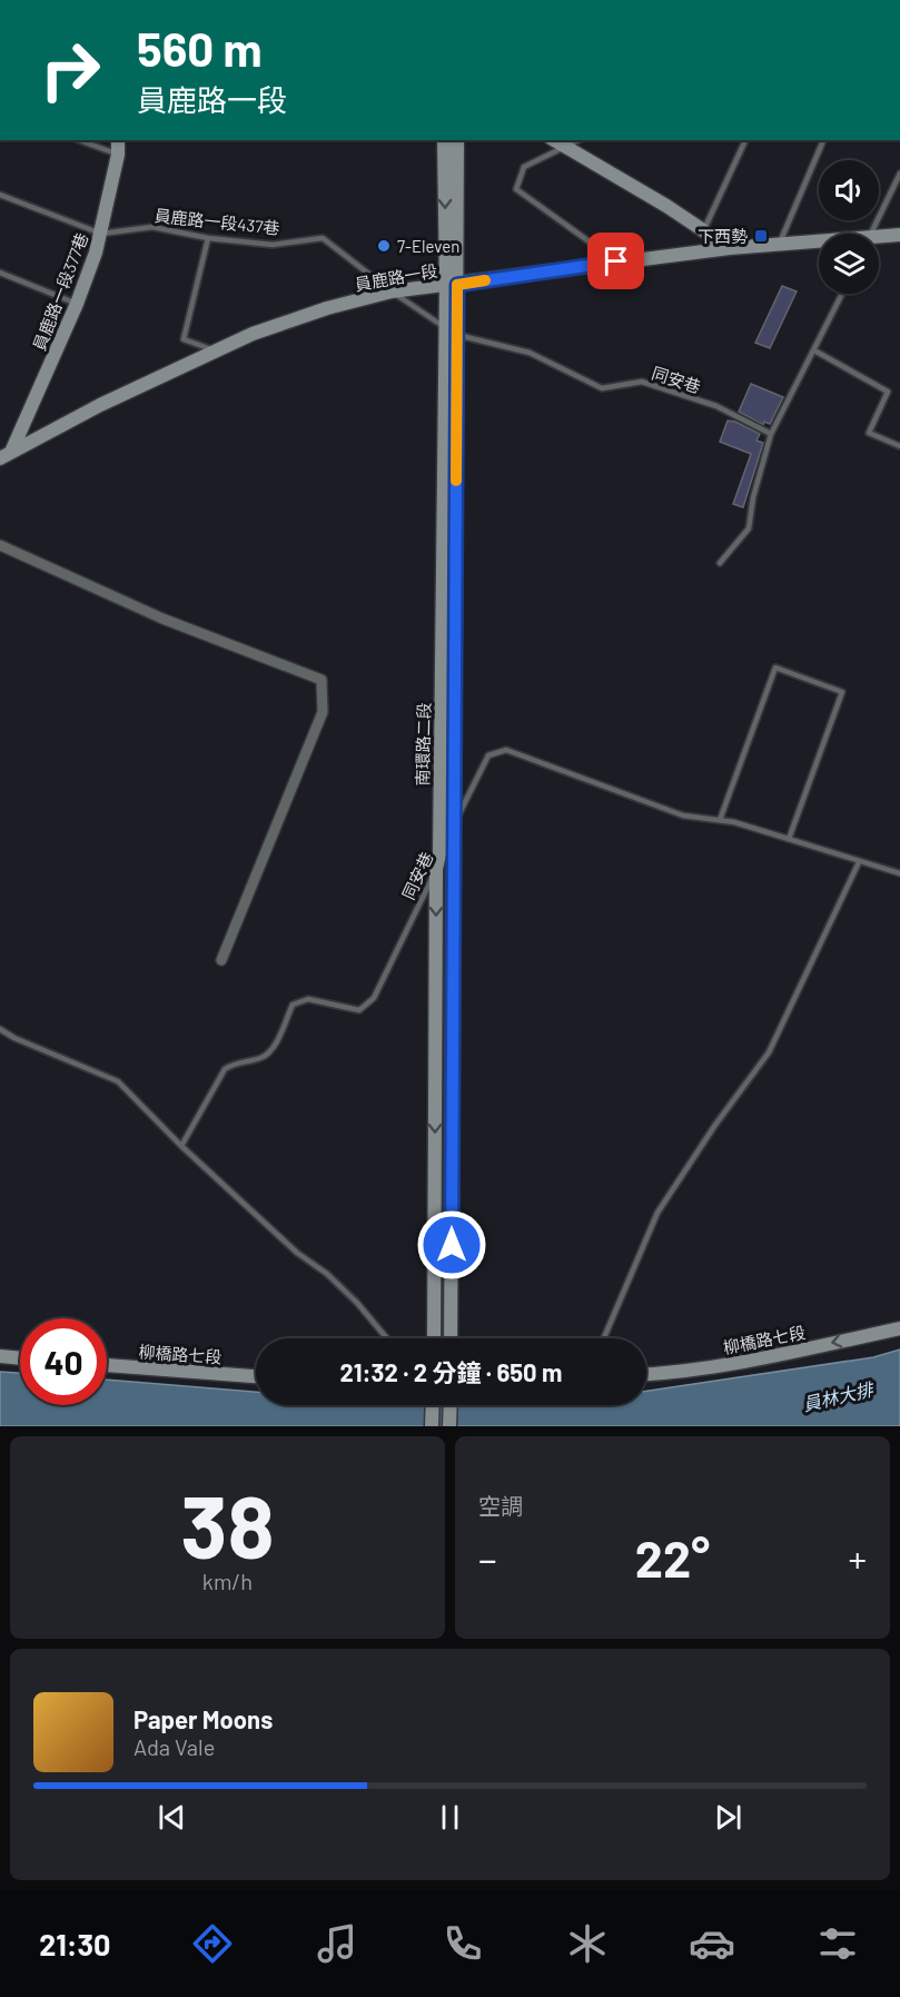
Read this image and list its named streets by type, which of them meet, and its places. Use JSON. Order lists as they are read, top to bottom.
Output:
{
  "streets": {
    "street": [
      "員鹿路一段",
      "員鹿路一段377巷",
      "南環路二段",
      "柳橋路七段"
    ],
    "lane": ["員鹿路一段437巷", "同安巷"]
  },
  "crossings": [
    ["員鹿路一段437巷", "員鹿路一段"],
    ["員鹿路一段437巷", "員鹿路一段377巷"],
    ["員鹿路一段437巷", "南環路二段"],
    ["員鹿路一段", "員鹿路一段377巷"],
    ["員鹿路一段", "南環路二段"],
    ["同安巷", "南環路二段"]
  ],
  "one_way": ["柳橋路七段"],
  "water": ["員林大排"],
  "places": {
    "transit": ["下西勢"],
    "other": ["7-Eleven"]
  },
  "page": {
    "turn": ["560 m", "員鹿路一段"],
    "limit": "40",
    "trip": "21:32 · 2 分鐘 · 650 m",
    "tile": [
      ["38", "km/h"],
      "空調"
    ],
    "heat": ["−", "22°", "+"],
    "song": ["Paper Moons", "Ada Vale"],
    "tabs": "21:30"
  }
}
